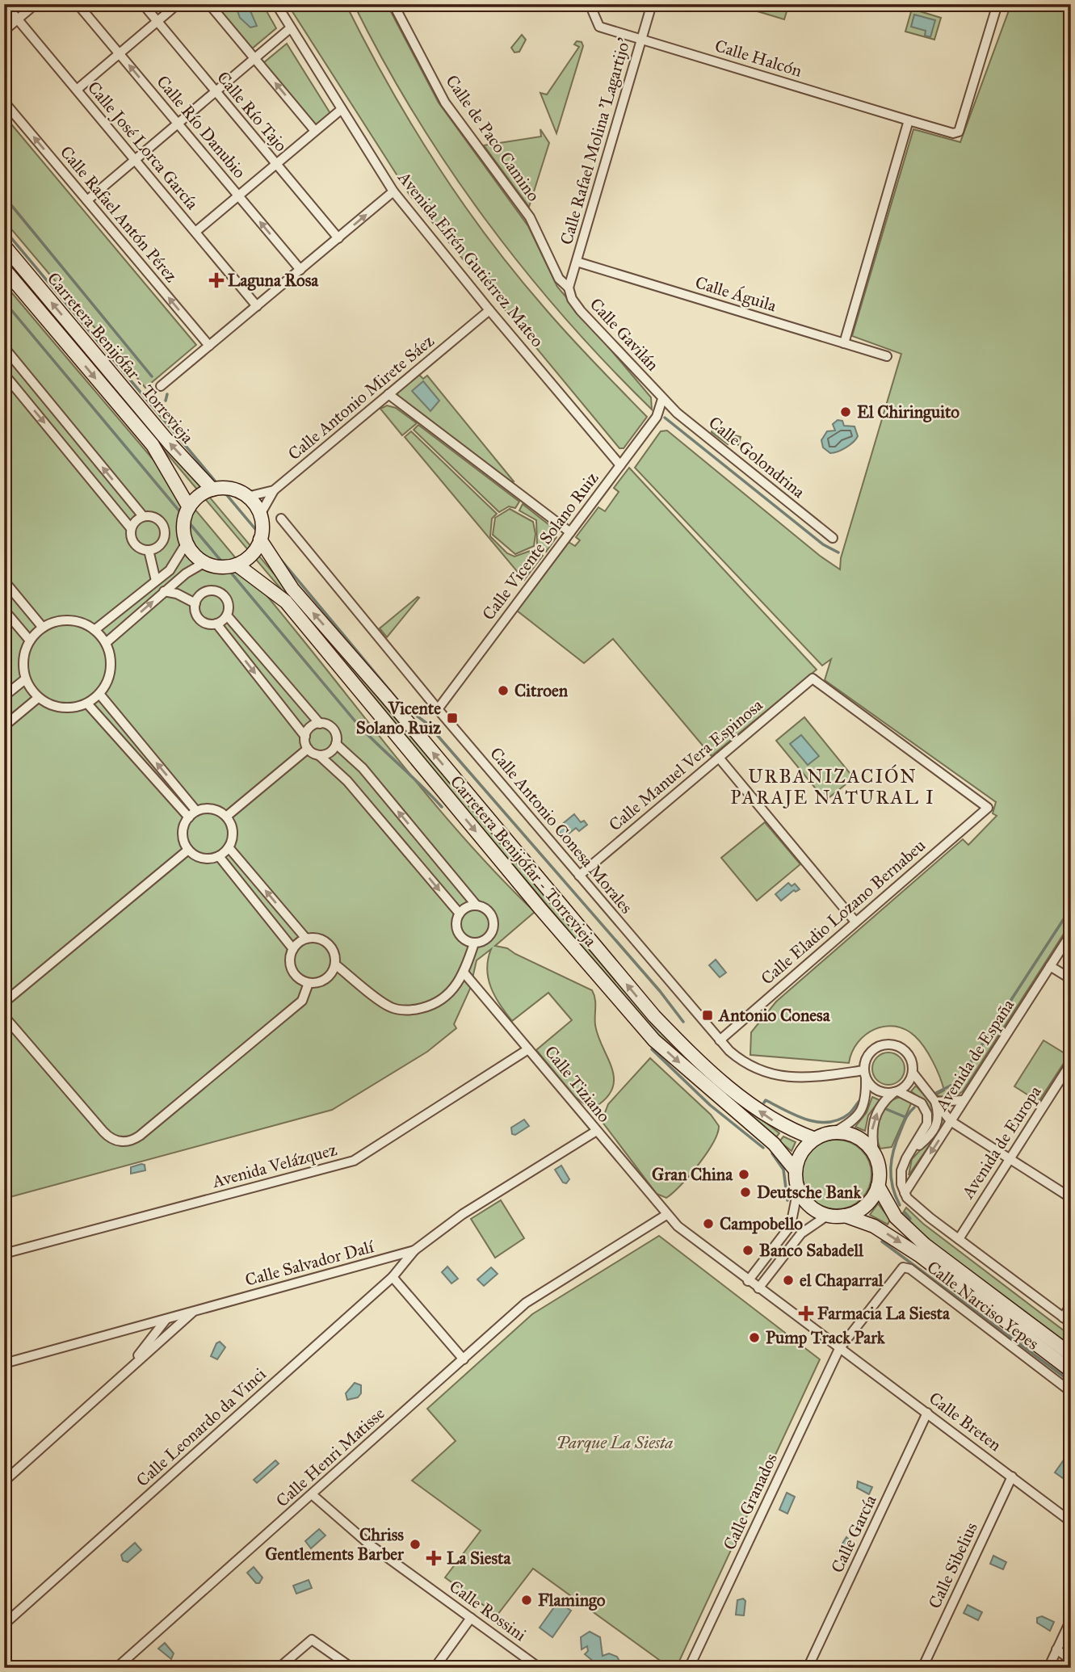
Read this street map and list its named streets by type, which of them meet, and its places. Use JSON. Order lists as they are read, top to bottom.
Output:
{
  "streets": {
    "main road": ["Carretera Benijófar - Torrevieja"],
    "street": [
      "Calle Halcón",
      "Calle Río Tajo",
      "Calle Río Danubio",
      "Calle de Paco Camino",
      "Calle Rafael Molina 'Lagartijo'",
      "Calle José Lorca García",
      "Calle Rafael Antón Pérez",
      "Avenida Efrén Gutiérrez Mateo",
      "Calle Águila",
      "Calle Gavilán",
      "Calle Antonio Mirete Sáez",
      "Calle Golondrina",
      "Calle Vicente Solano Ruiz",
      "Calle Manuel Vera Espinosa",
      "Calle Antonio Conesa Morales",
      "Calle Eladio Lozano Bernabeu",
      "Avenida de España",
      "Calle Tiziano",
      "Avenida de Europa",
      "Avenida Velázquez",
      "Calle Salvador Dalí",
      "Calle Narciso Yepes",
      "Calle Breten",
      "Calle Leonardo da Vinci",
      "Calle Henri Matisse",
      "Calle Granados",
      "Calle García",
      "Calle Sibelius",
      "Calle Rossini"
    ]
  },
  "crossings": [
    ["Calle Halcón", "Calle Rafael Molina 'Lagartijo'"],
    ["Calle de Paco Camino", "Calle Rafael Molina 'Lagartijo'"],
    ["Calle de Paco Camino", "Calle Gavilán"],
    ["Calle Rafael Molina 'Lagartijo'", "Calle Águila"],
    ["Calle Rafael Molina 'Lagartijo'", "Calle Gavilán"],
    ["Avenida Efrén Gutiérrez Mateo", "Calle Antonio Mirete Sáez"],
    ["Avenida Efrén Gutiérrez Mateo", "Calle Vicente Solano Ruiz"],
    ["Calle Gavilán", "Calle Golondrina"],
    ["Calle Gavilán", "Calle Vicente Solano Ruiz"],
    ["Carretera Benijófar - Torrevieja", "Calle Antonio Mirete Sáez"],
    ["Calle Golondrina", "Calle Vicente Solano Ruiz"],
    ["Calle Vicente Solano Ruiz", "Calle Antonio Conesa Morales"],
    ["Calle Manuel Vera Espinosa", "Calle Antonio Conesa Morales"],
    ["Calle Manuel Vera Espinosa", "Calle Eladio Lozano Bernabeu"],
    ["Calle Antonio Conesa Morales", "Calle Eladio Lozano Bernabeu"],
    ["Calle Tiziano", "Avenida Velázquez"],
    ["Calle Tiziano", "Calle Salvador Dalí"],
    ["Calle Tiziano", "Calle Breten"],
    ["Calle Tiziano", "Calle Henri Matisse"],
    ["Calle Salvador Dalí", "Calle Leonardo da Vinci"],
    ["Calle Narciso Yepes", "Calle Breten"],
    ["Calle Narciso Yepes", "Calle Granados"],
    ["Calle Breten", "Calle Granados"],
    ["Calle Breten", "Calle García"],
    ["Calle Breten", "Calle Sibelius"],
    ["Calle Henri Matisse", "Calle Rossini"]
  ],
  "one_way": ["Calle Río Danubio", "Calle Rafael Antón Pérez"],
  "districts": ["URBANIZACIÓN PARAJE NATURAL I"],
  "parks": ["Parque La Siesta"],
  "places": {
    "health": ["Laguna Rosa", "Farmacia La Siesta", "La Siesta"],
    "other": [
      "El Chiringuito",
      "Citroen",
      "Gran China",
      "Deutsche Bank",
      "Campobello",
      "Banco Sabadell",
      "el Chaparral",
      "Pump Track Park",
      "Chriss Gentlements Barber",
      "Flamingo"
    ],
    "transit": ["Vicente Solano Ruiz", "Antonio Conesa"]
  }
}
